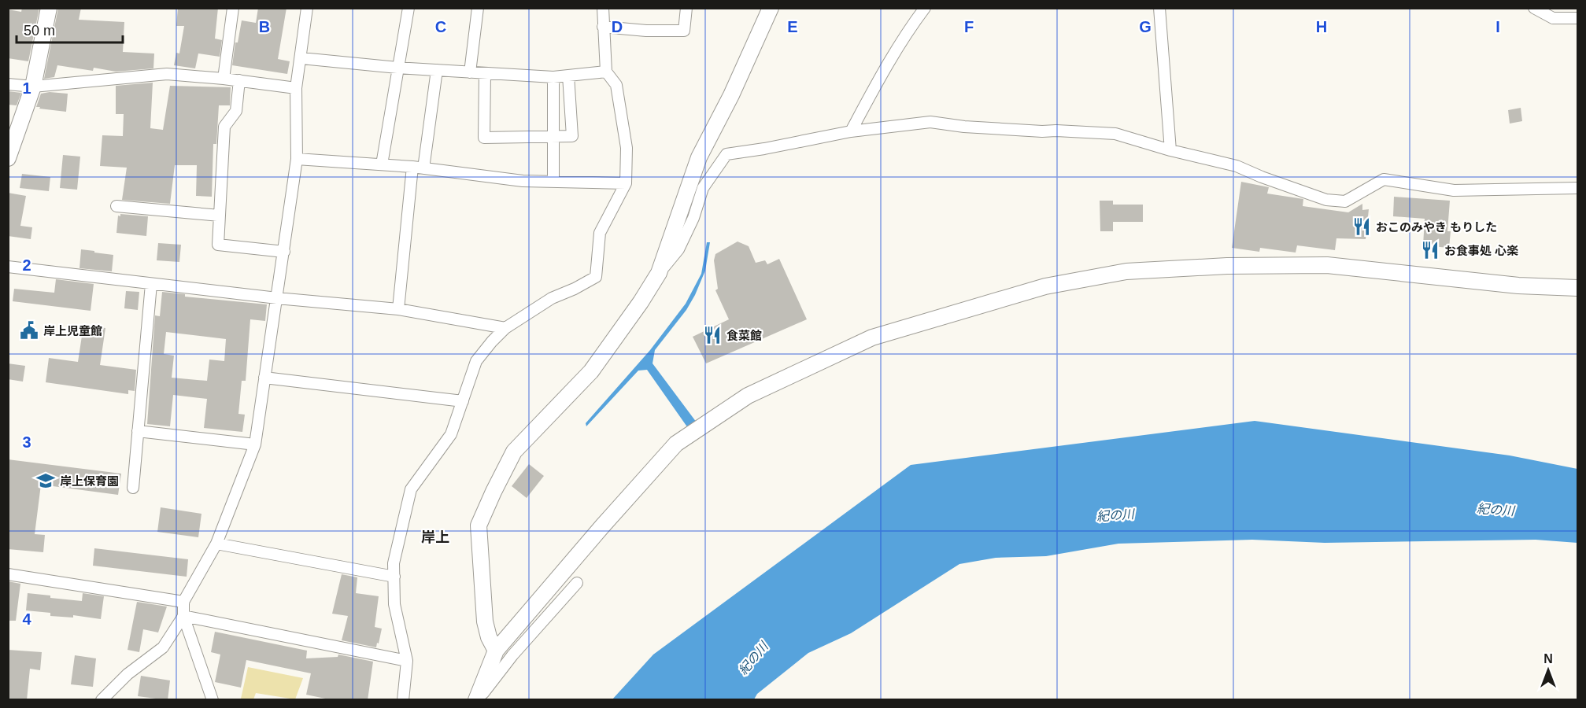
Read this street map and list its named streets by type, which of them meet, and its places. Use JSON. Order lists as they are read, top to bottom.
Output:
{
  "districts": ["岸上"],
  "water": ["紀の川"],
  "places": {
    "restaurant": ["おこのみやき もりした", "お食事処 心楽", "食菜館"],
    "public building": ["岸上児童館"],
    "school or university": ["岸上保育園"]
  },
  "scale_bar": "50 m",
  "north": "top",
  "grid": {
    "columns": [
      "B",
      "C",
      "D",
      "E",
      "F",
      "G",
      "H",
      "I"
    ],
    "rows": [
      "1",
      "2",
      "3",
      "4"
    ]
  }
}
